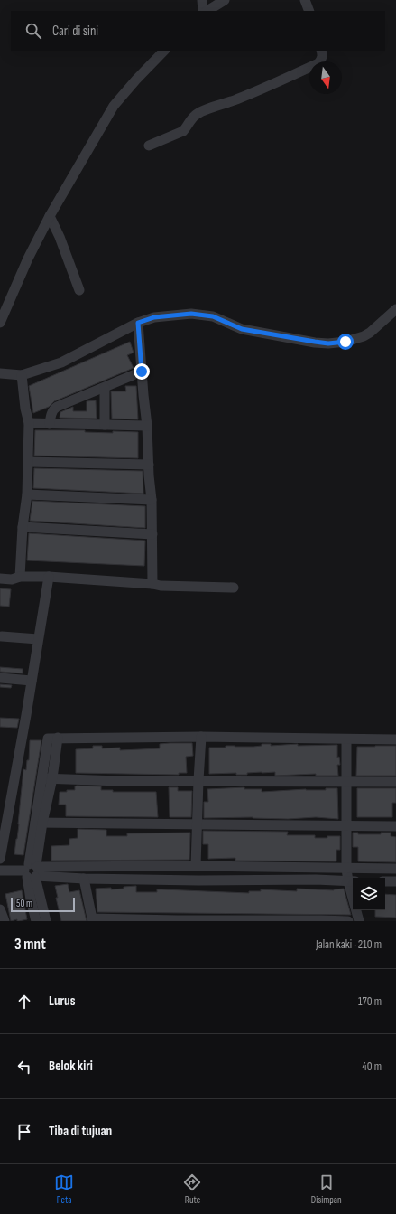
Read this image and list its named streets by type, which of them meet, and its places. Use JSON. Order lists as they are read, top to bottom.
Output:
{
  "scale_bar": "50 m",
  "north": "bottom",
  "page": {
    "search": "Cari di sini",
    "scale": "50 m",
    "heading": ["3 mnt", "Jalan kaki · 210 m"],
    "list": [
      ["Lurus", "170 m"],
      ["Belok kiri", "40 m"],
      "Tiba di tujuan"
    ],
    "nav": ["Peta", "Rute", "Disimpan"]
  }
}
